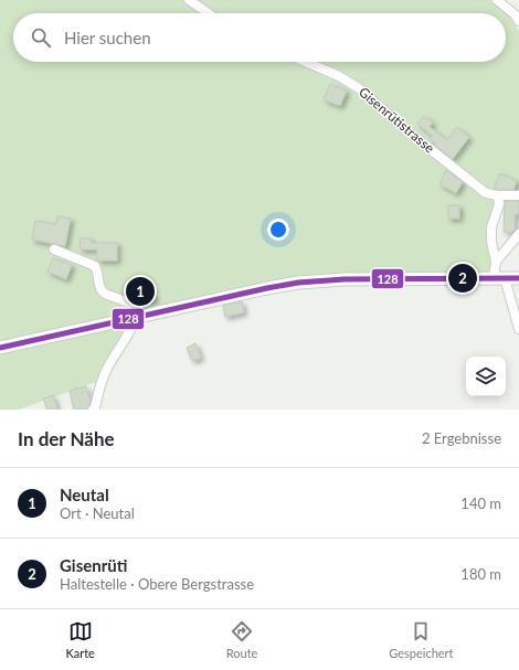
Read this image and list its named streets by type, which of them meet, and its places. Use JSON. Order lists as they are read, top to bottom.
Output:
{
  "streets": {
    "street": ["Gisenrütistrasse"]
  },
  "lines": ["transit line 128"],
  "page": {
    "search": "Hier suchen",
    "pins": ["2", "1"],
    "heading": ["In der Nähe", "2 Ergebnisse"],
    "list": [
      {
        "mark": "1",
        "name": "Neutal",
        "note": "Ort · Neutal",
        "value": "140 m"
      },
      {
        "mark": "2",
        "name": "Gisenrüti",
        "note": "Haltestelle · Obere Bergstrasse",
        "value": "180 m"
      }
    ],
    "nav": ["Karte", "Route", "Gespeichert"]
  }
}
